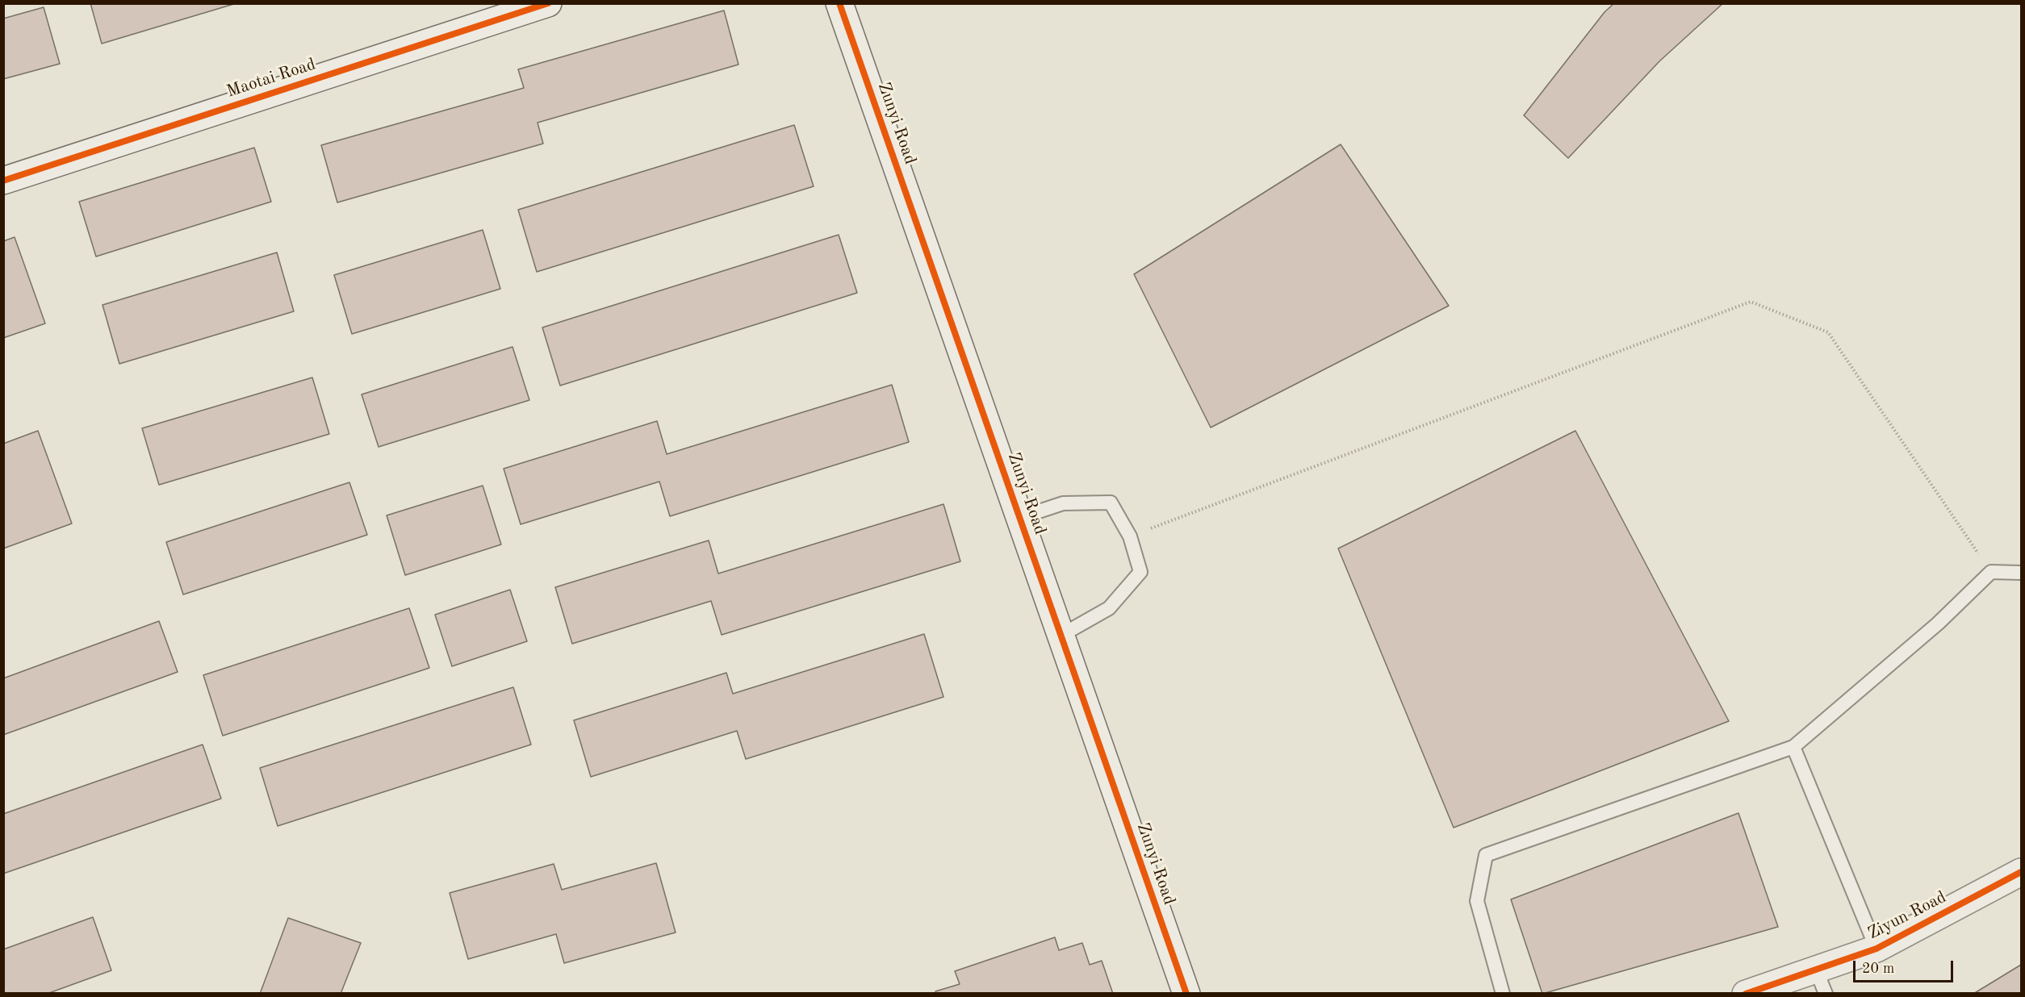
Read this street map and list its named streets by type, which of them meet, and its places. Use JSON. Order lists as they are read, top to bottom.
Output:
{
  "streets": {
    "street": ["Maotai Road", "Zunyi Road", "Ziyun Road"]
  },
  "scale_bar": "20 m"
}
